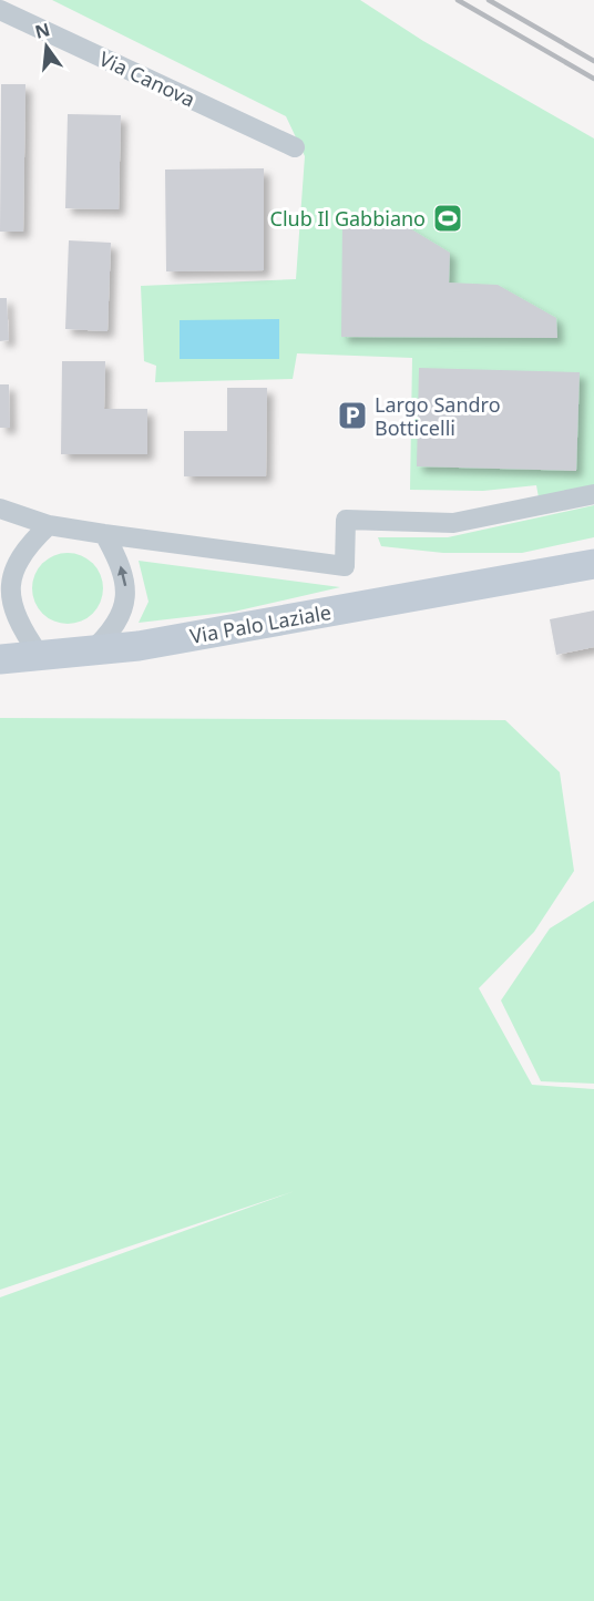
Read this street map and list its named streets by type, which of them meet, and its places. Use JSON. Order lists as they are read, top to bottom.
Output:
{
  "streets": {
    "street": ["Via Canova", "Via Palo Laziale"]
  },
  "places": {
    "sports": ["Club Il Gabbiano"],
    "parking": ["Largo Sandro Botticelli"]
  },
  "north": "top"
}
